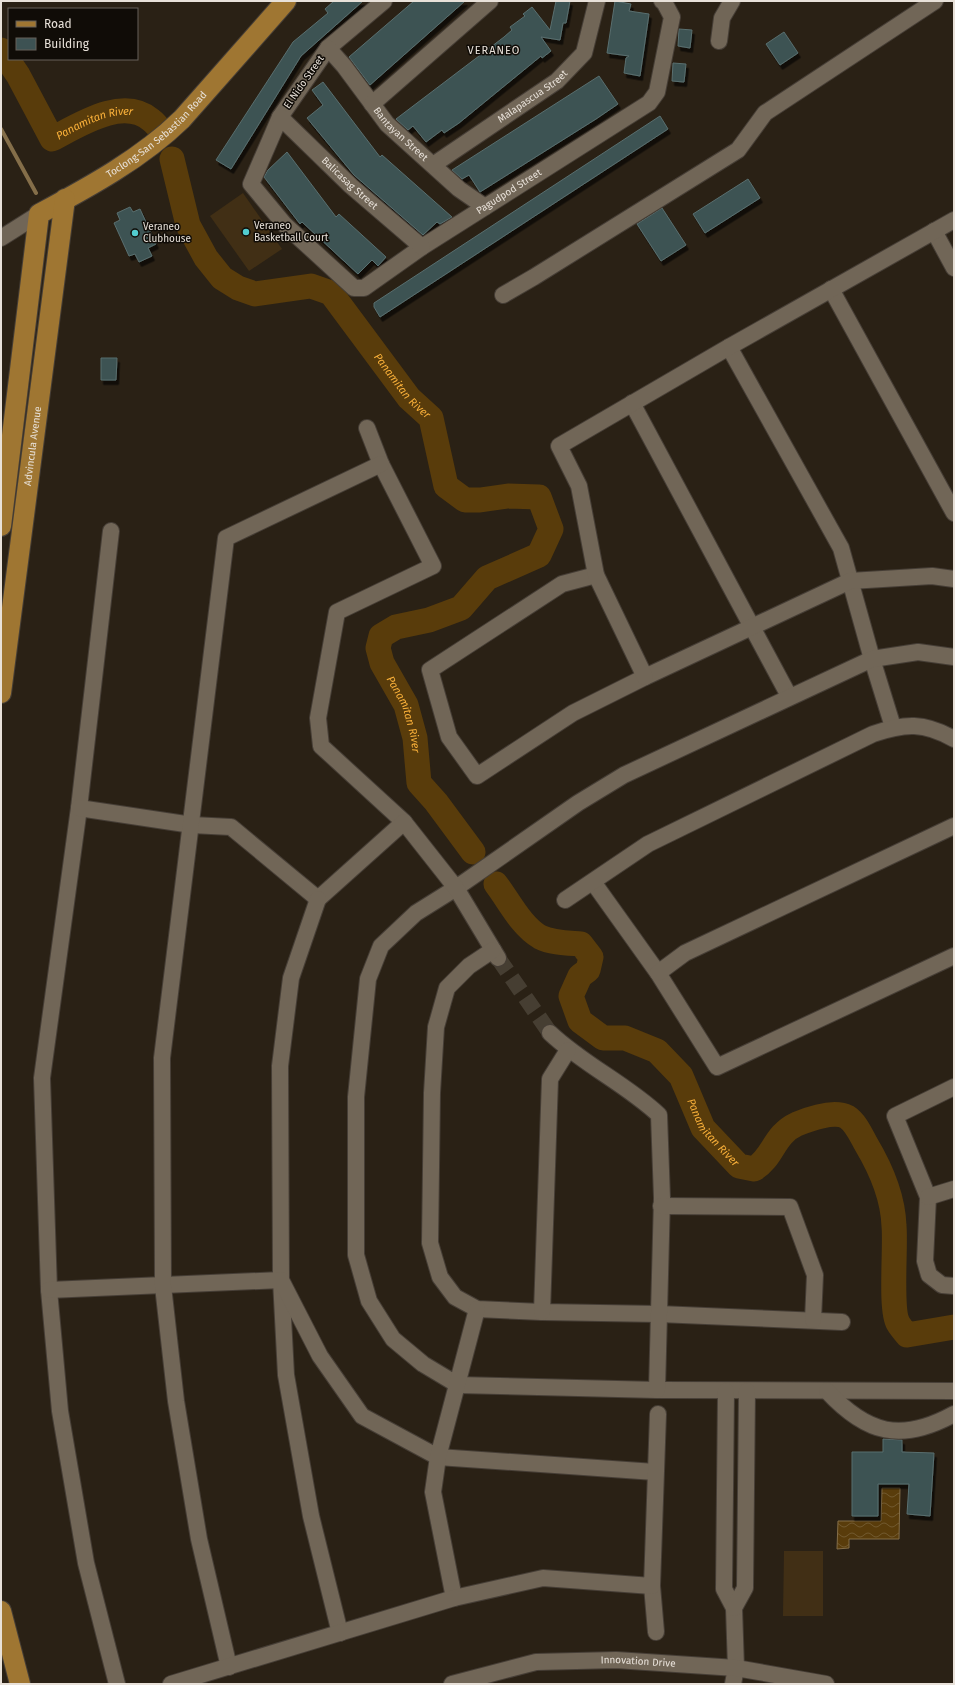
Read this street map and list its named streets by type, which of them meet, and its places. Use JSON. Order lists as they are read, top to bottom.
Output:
{
  "streets": {
    "main road": ["Toclong-San Sebastian Road", "Advincula Avenue"],
    "street": [
      "El Nido Street",
      "Malapascua Street",
      "Bantayan Street",
      "Balicasag Street",
      "Pagudpod Street",
      "Innovation Drive"
    ]
  },
  "crossings": [
    ["El Nido Street", "Bantayan Street"],
    ["El Nido Street", "Balicasag Street"],
    ["El Nido Street", "Pagudpod Street"],
    ["Malapascua Street", "Bantayan Street"],
    ["Toclong-San Sebastian Road", "Advincula Avenue"],
    ["Bantayan Street", "Pagudpod Street"],
    ["Balicasag Street", "Pagudpod Street"]
  ],
  "districts": ["VERANEO"],
  "water": ["Panamitan River"],
  "places": ["Veraneo Basketball Court", "Veraneo Clubhouse"],
  "legend": ["Road", "Building"]
}
